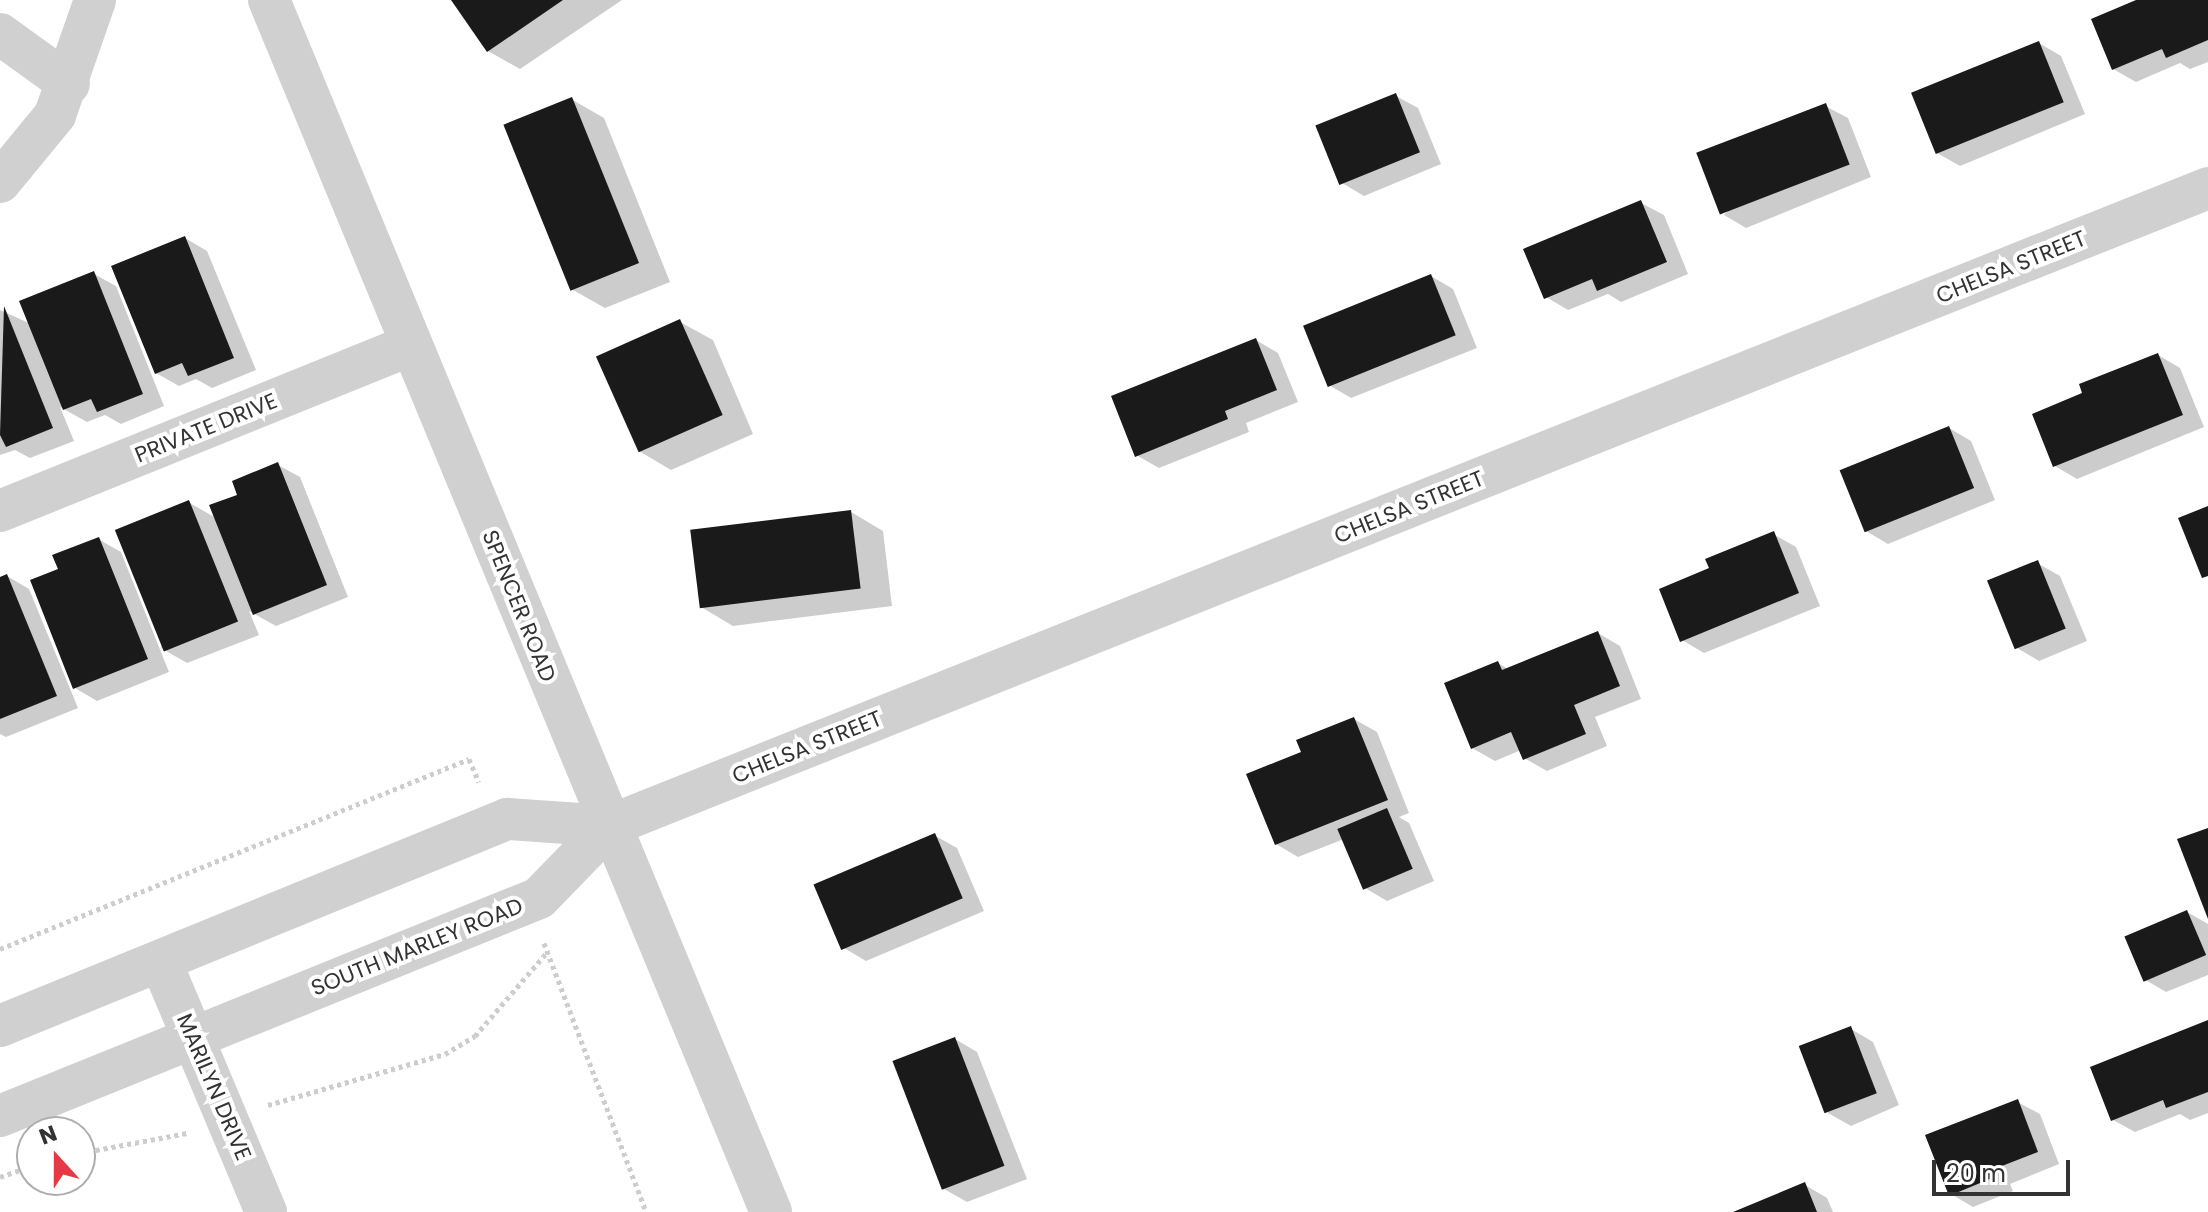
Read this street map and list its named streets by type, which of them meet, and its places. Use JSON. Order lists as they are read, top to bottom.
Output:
{
  "streets": {
    "street": [
      "CHELSA STREET",
      "PRIVATE DRIVE",
      "SPENCER ROAD",
      "SOUTH MARLEY ROAD",
      "MARILYN DRIVE"
    ]
  },
  "crossings": [
    ["CHELSA STREET", "SPENCER ROAD"],
    ["CHELSA STREET", "SOUTH MARLEY ROAD"],
    ["PRIVATE DRIVE", "SPENCER ROAD"],
    ["SPENCER ROAD", "SOUTH MARLEY ROAD"],
    ["SOUTH MARLEY ROAD", "MARILYN DRIVE"]
  ],
  "scale_bar": "20 m",
  "north": "top"
}
